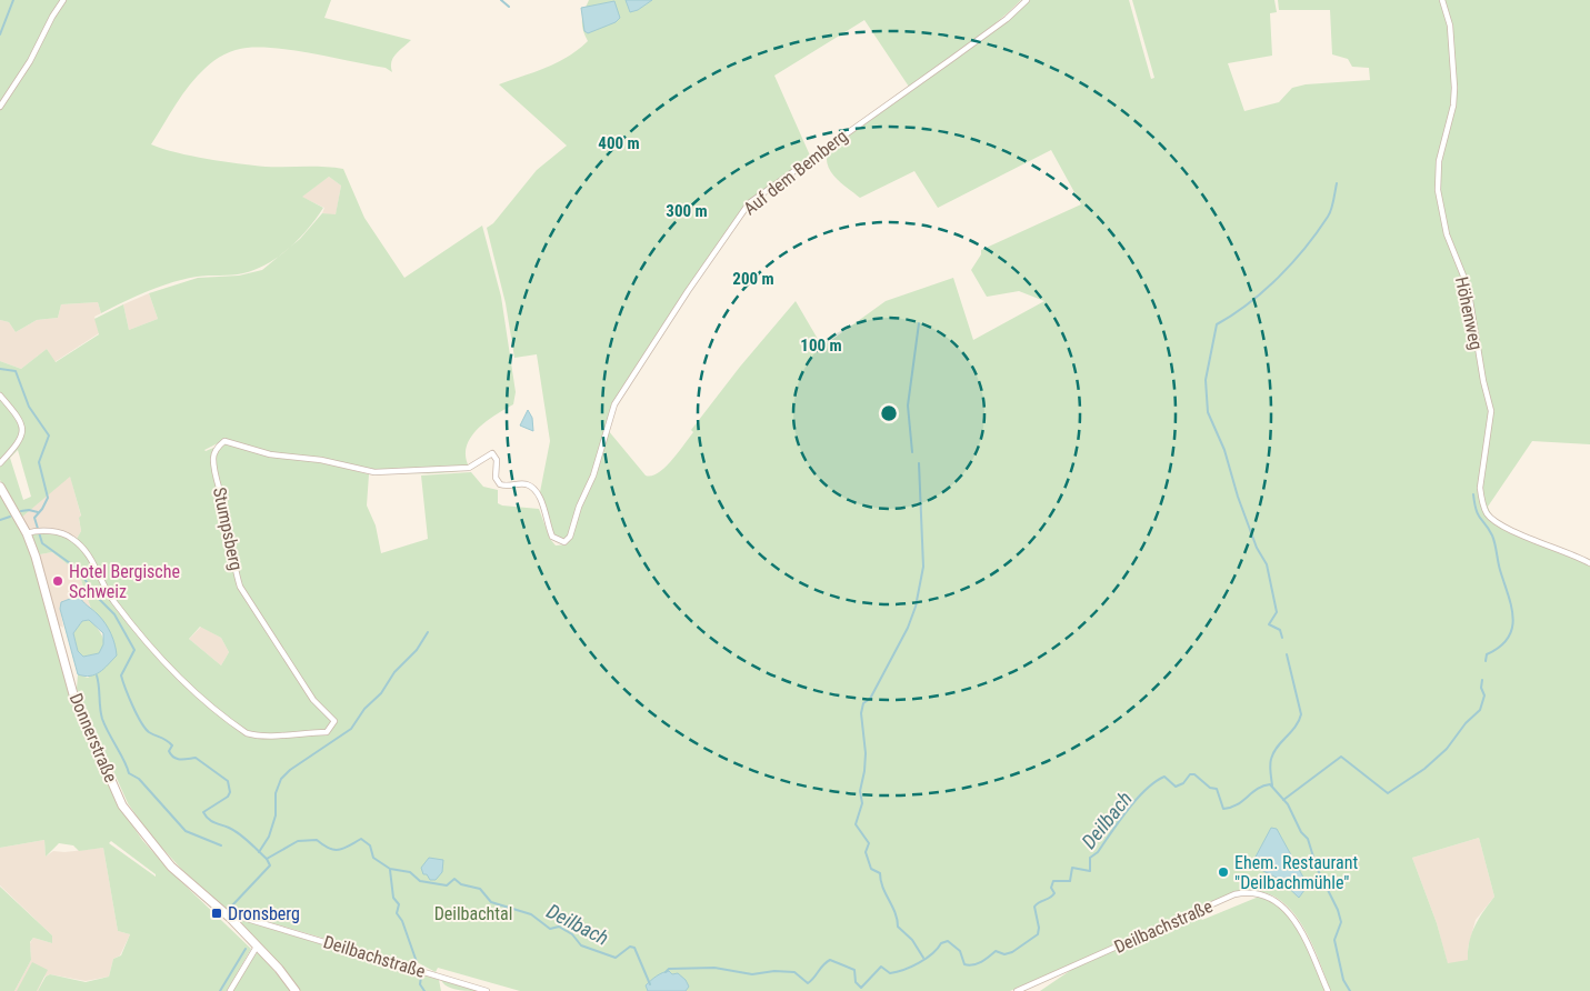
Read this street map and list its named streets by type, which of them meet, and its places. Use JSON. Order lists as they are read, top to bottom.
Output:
{
  "streets": {
    "main road": ["Donnerstraße"],
    "street": [
      "Auf dem Bemberg",
      "Höhenweg",
      "Stumpsberg",
      "Deilbachstraße"
    ]
  },
  "crossings": [
    ["Auf dem Bemberg", "Stumpsberg"],
    ["Stumpsberg", "Donnerstraße"],
    ["Donnerstraße", "Deilbachstraße"]
  ],
  "water": ["Deilbach"],
  "parks": ["Deilbachtal"],
  "places": {
    "other": ["Hotel Bergische Schweiz", "Ehem. Restaurant \"Deilbachmühle\""],
    "transit": ["Dronsberg"]
  },
  "rings": [
    "400 m",
    "300 m",
    "200 m",
    "100 m"
  ]
}
